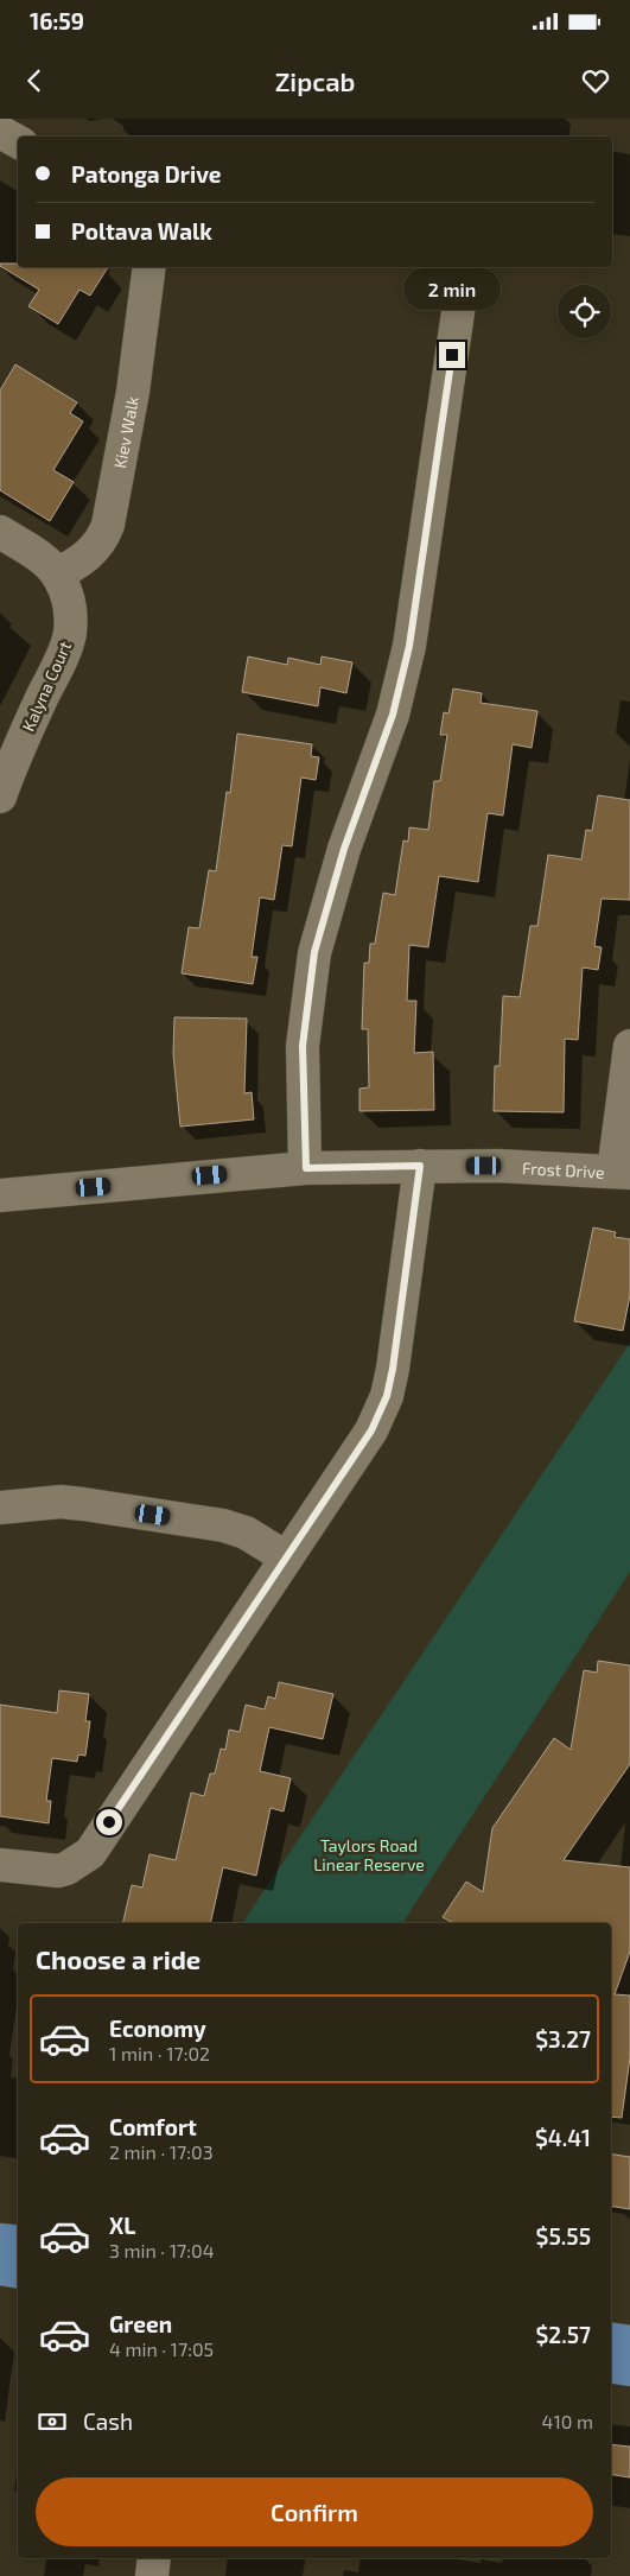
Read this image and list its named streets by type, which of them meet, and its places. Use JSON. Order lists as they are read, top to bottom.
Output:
{
  "streets": {
    "street": ["Kiev Walk", "Kalyna Court", "Frost Drive"]
  },
  "crossings": [
    ["Kiev Walk", "Kalyna Court"]
  ],
  "parks": ["Taylors Road Linear Reserve"],
  "page": {
    "status": "16:59",
    "header": "Zipcab",
    "banner": ["Patonga Drive", "Poltava Walk"],
    "bubble": "2 min",
    "heading": "Choose a ride",
    "list": [
      {
        "name": "Economy",
        "note": "1 min · 17:02",
        "value": "$3.27"
      },
      {
        "name": "Comfort",
        "note": "2 min · 17:03",
        "value": "$4.41"
      },
      {
        "name": "XL",
        "note": "3 min · 17:04",
        "value": "$5.55"
      },
      {
        "name": "Green",
        "note": "4 min · 17:05",
        "value": "$2.57"
      }
    ],
    "pay": ["Cash", "410 m"],
    "buttons": "Confirm"
  }
}
